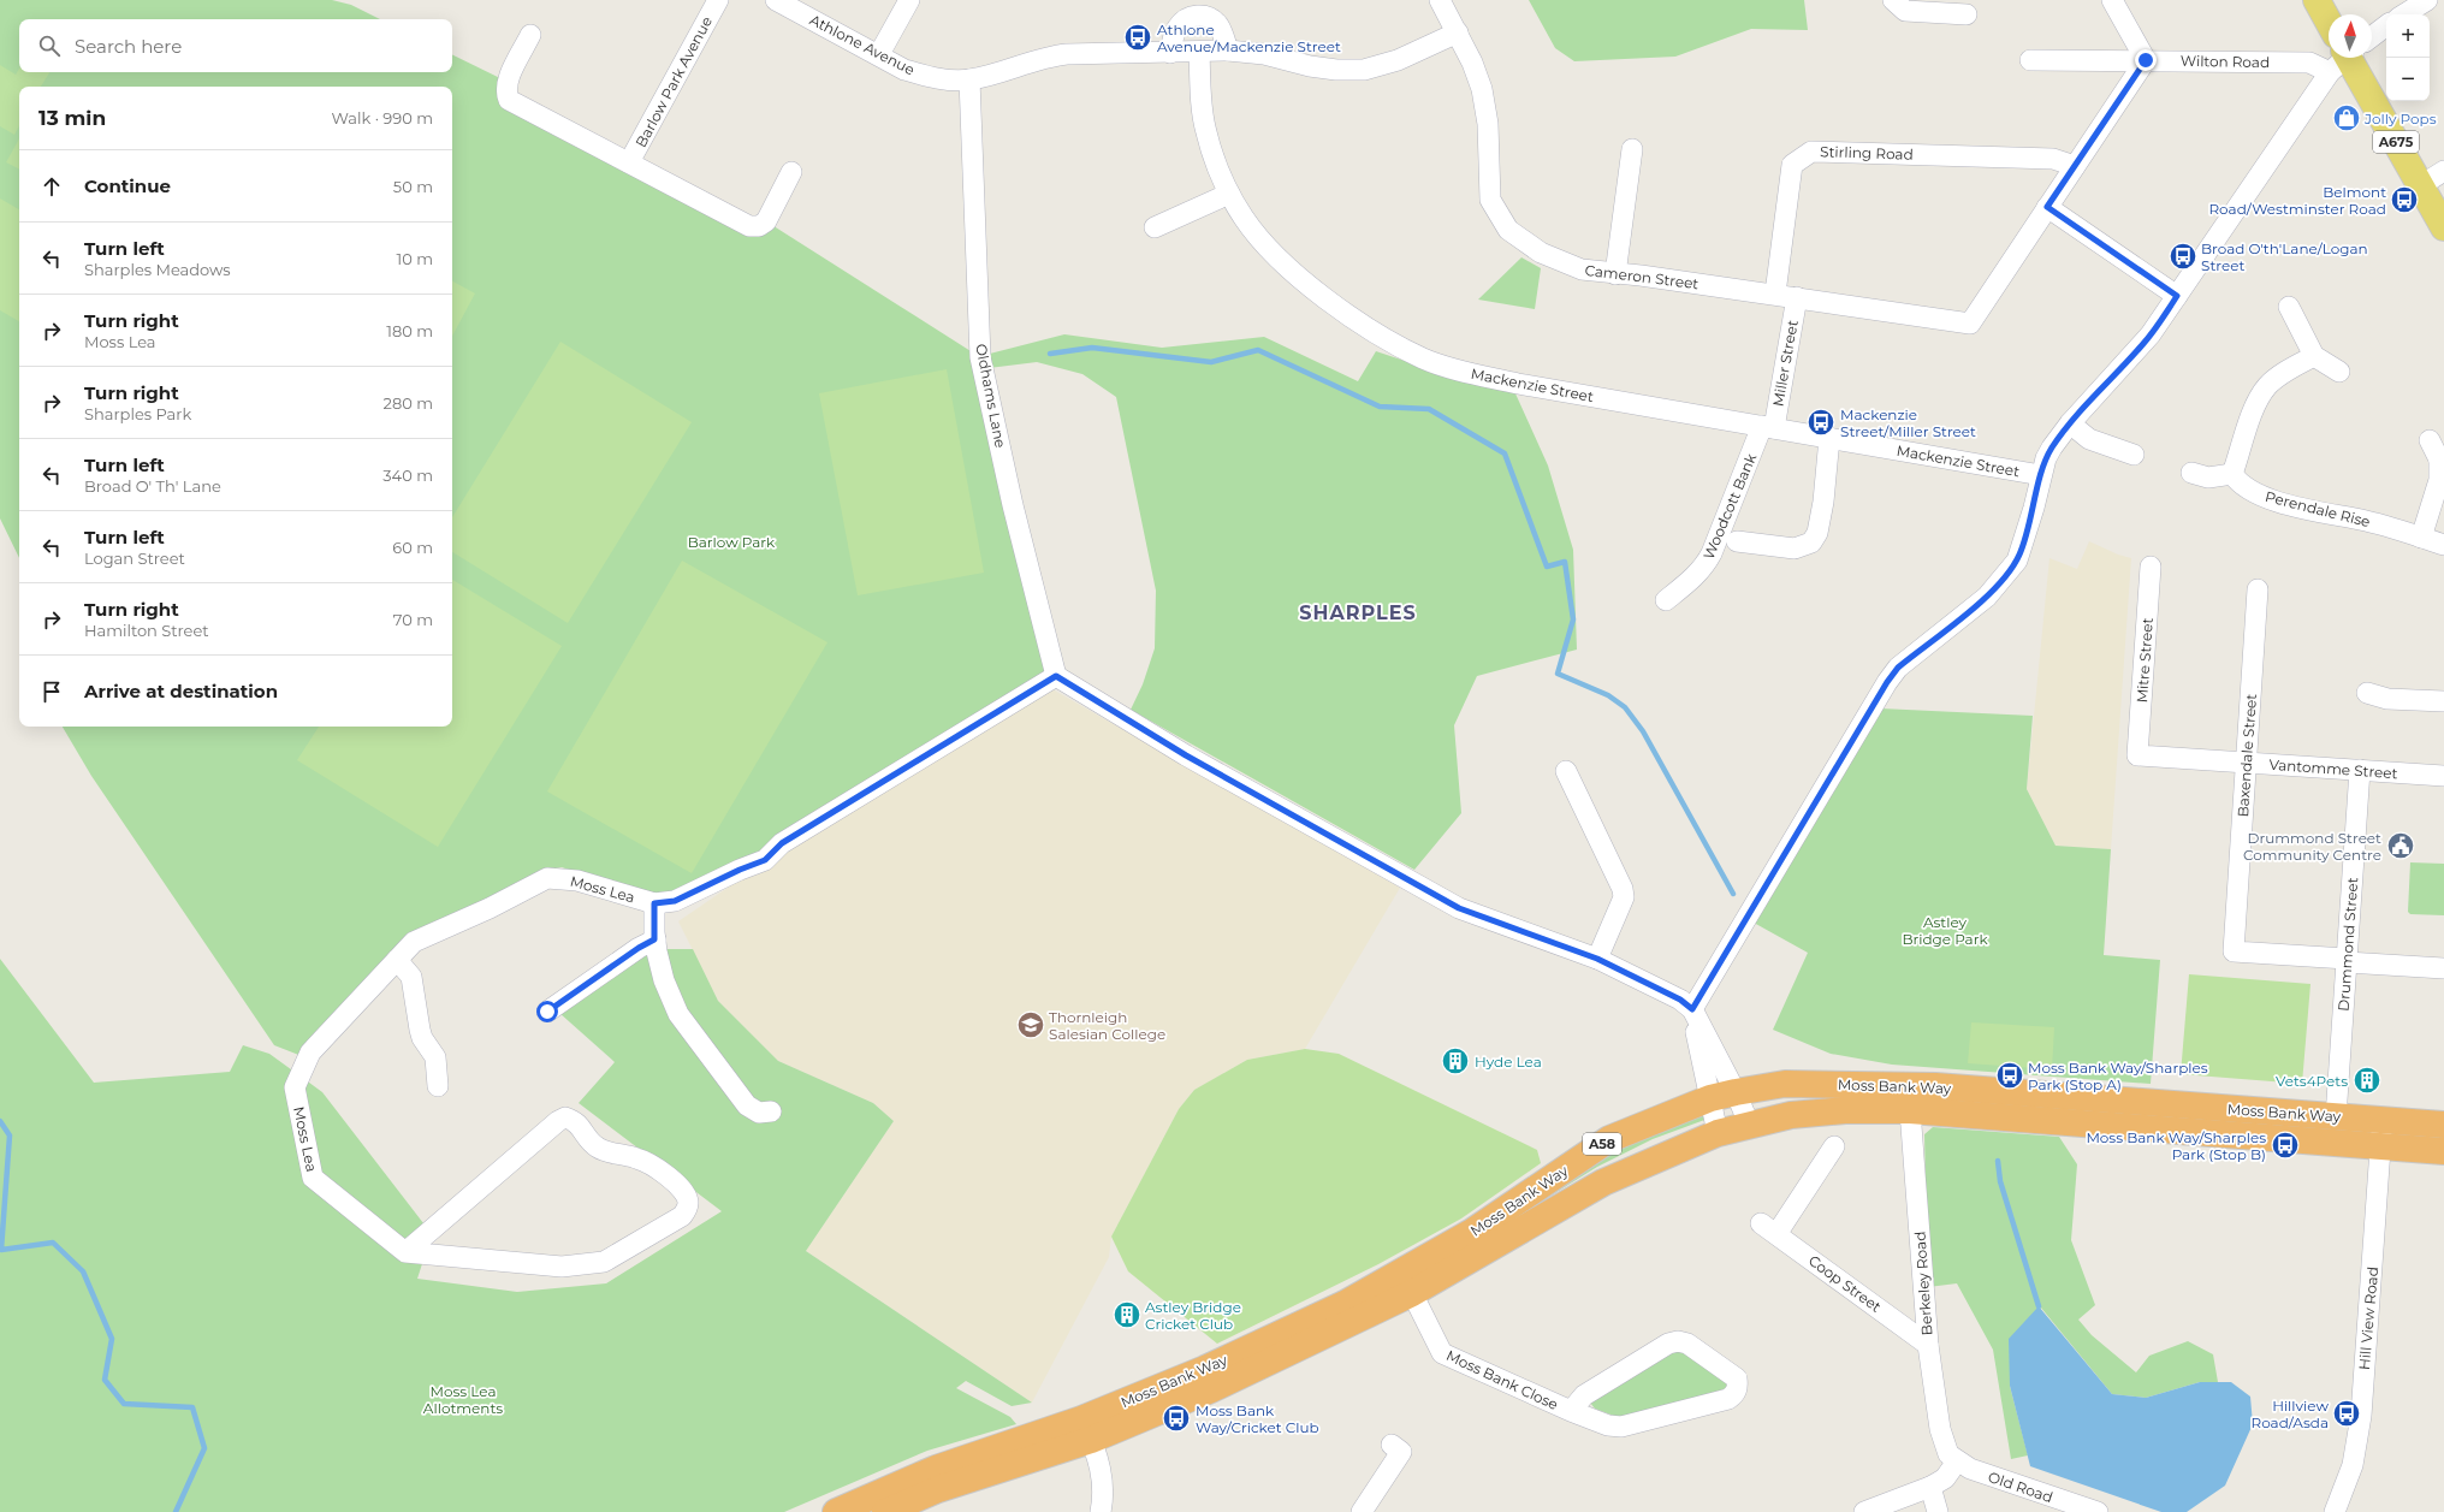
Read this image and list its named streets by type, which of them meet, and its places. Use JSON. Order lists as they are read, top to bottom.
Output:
{
  "streets": {
    "highway": ["Moss Bank Way", "A58"],
    "main road": ["A675"],
    "street": [
      "Athlone Avenue",
      "Wilton Road",
      "Barlow Park Avenue",
      "Stirling Road",
      "Cameron Street",
      "Miller Street",
      "Mackenzie Street",
      "Oldhams Lane",
      "Woodcott Bank",
      "Perendale Rise",
      "Mitre Street",
      "Baxendale Street",
      "Vantomme Street",
      "Moss Lea",
      "Drummond Street",
      "Coop Street",
      "Berkeley Road",
      "Hill View Road",
      "Moss Bank Close",
      "Old Road"
    ]
  },
  "crossings": [
    ["Athlone Avenue", "Cameron Street"],
    ["Athlone Avenue", "Mackenzie Street"],
    ["Athlone Avenue", "Oldhams Lane"],
    ["Stirling Road", "Cameron Street"],
    ["Cameron Street", "Miller Street"],
    ["Miller Street", "Mackenzie Street"],
    ["Miller Street", "Woodcott Bank"],
    ["Mackenzie Street", "Woodcott Bank"],
    ["Oldhams Lane", "Moss Lea"],
    ["Mitre Street", "Vantomme Street"],
    ["Baxendale Street", "Vantomme Street"],
    ["Baxendale Street", "Drummond Street"],
    ["Vantomme Street", "Drummond Street"],
    ["Drummond Street", "Moss Bank Way"],
    ["Moss Bank Way", "Berkeley Road"],
    ["Moss Bank Way", "Hill View Road"],
    ["Moss Bank Way", "Moss Bank Close"],
    ["Coop Street", "Berkeley Road"],
    ["Berkeley Road", "Old Road"]
  ],
  "districts": ["SHARPLES"],
  "parks": ["Barlow Park", "Astley Bridge Park", "Moss Lea Allotments"],
  "places": {
    "bus stop": [
      "Athlone Avenue/Mackenzie Street",
      "Belmont Road/Westminster Road",
      "Broad O'th'Lane/Logan Street",
      "Mackenzie Street/Miller Street",
      "Moss Bank Way/Sharples Park (Stop A)",
      "Moss Bank Way/Sharples Park (Stop B)",
      "Hillview Road/Asda",
      "Moss Bank Way/Cricket Club"
    ],
    "shop": ["Jolly Pops"],
    "public building": ["Drummond Street Community Centre"],
    "school or university": ["Thornleigh Salesian College"],
    "building": ["Hyde Lea", "Vets4Pets", "Astley Bridge Cricket Club"]
  },
  "north": "top",
  "page": {
    "map_buttons": ["+", "−"],
    "search": "Search here",
    "heading": ["13 min", "Walk · 990 m"],
    "list": [
      ["Continue", "50 m"],
      ["Turn left", "Sharples Meadows", "10 m"],
      ["Turn right", "Moss Lea", "180 m"],
      ["Turn right", "Sharples Park", "280 m"],
      ["Turn left", "Broad O' Th' Lane", "340 m"],
      ["Turn left", "Logan Street", "60 m"],
      ["Turn right", "Hamilton Street", "70 m"],
      "Arrive at destination"
    ]
  }
}
